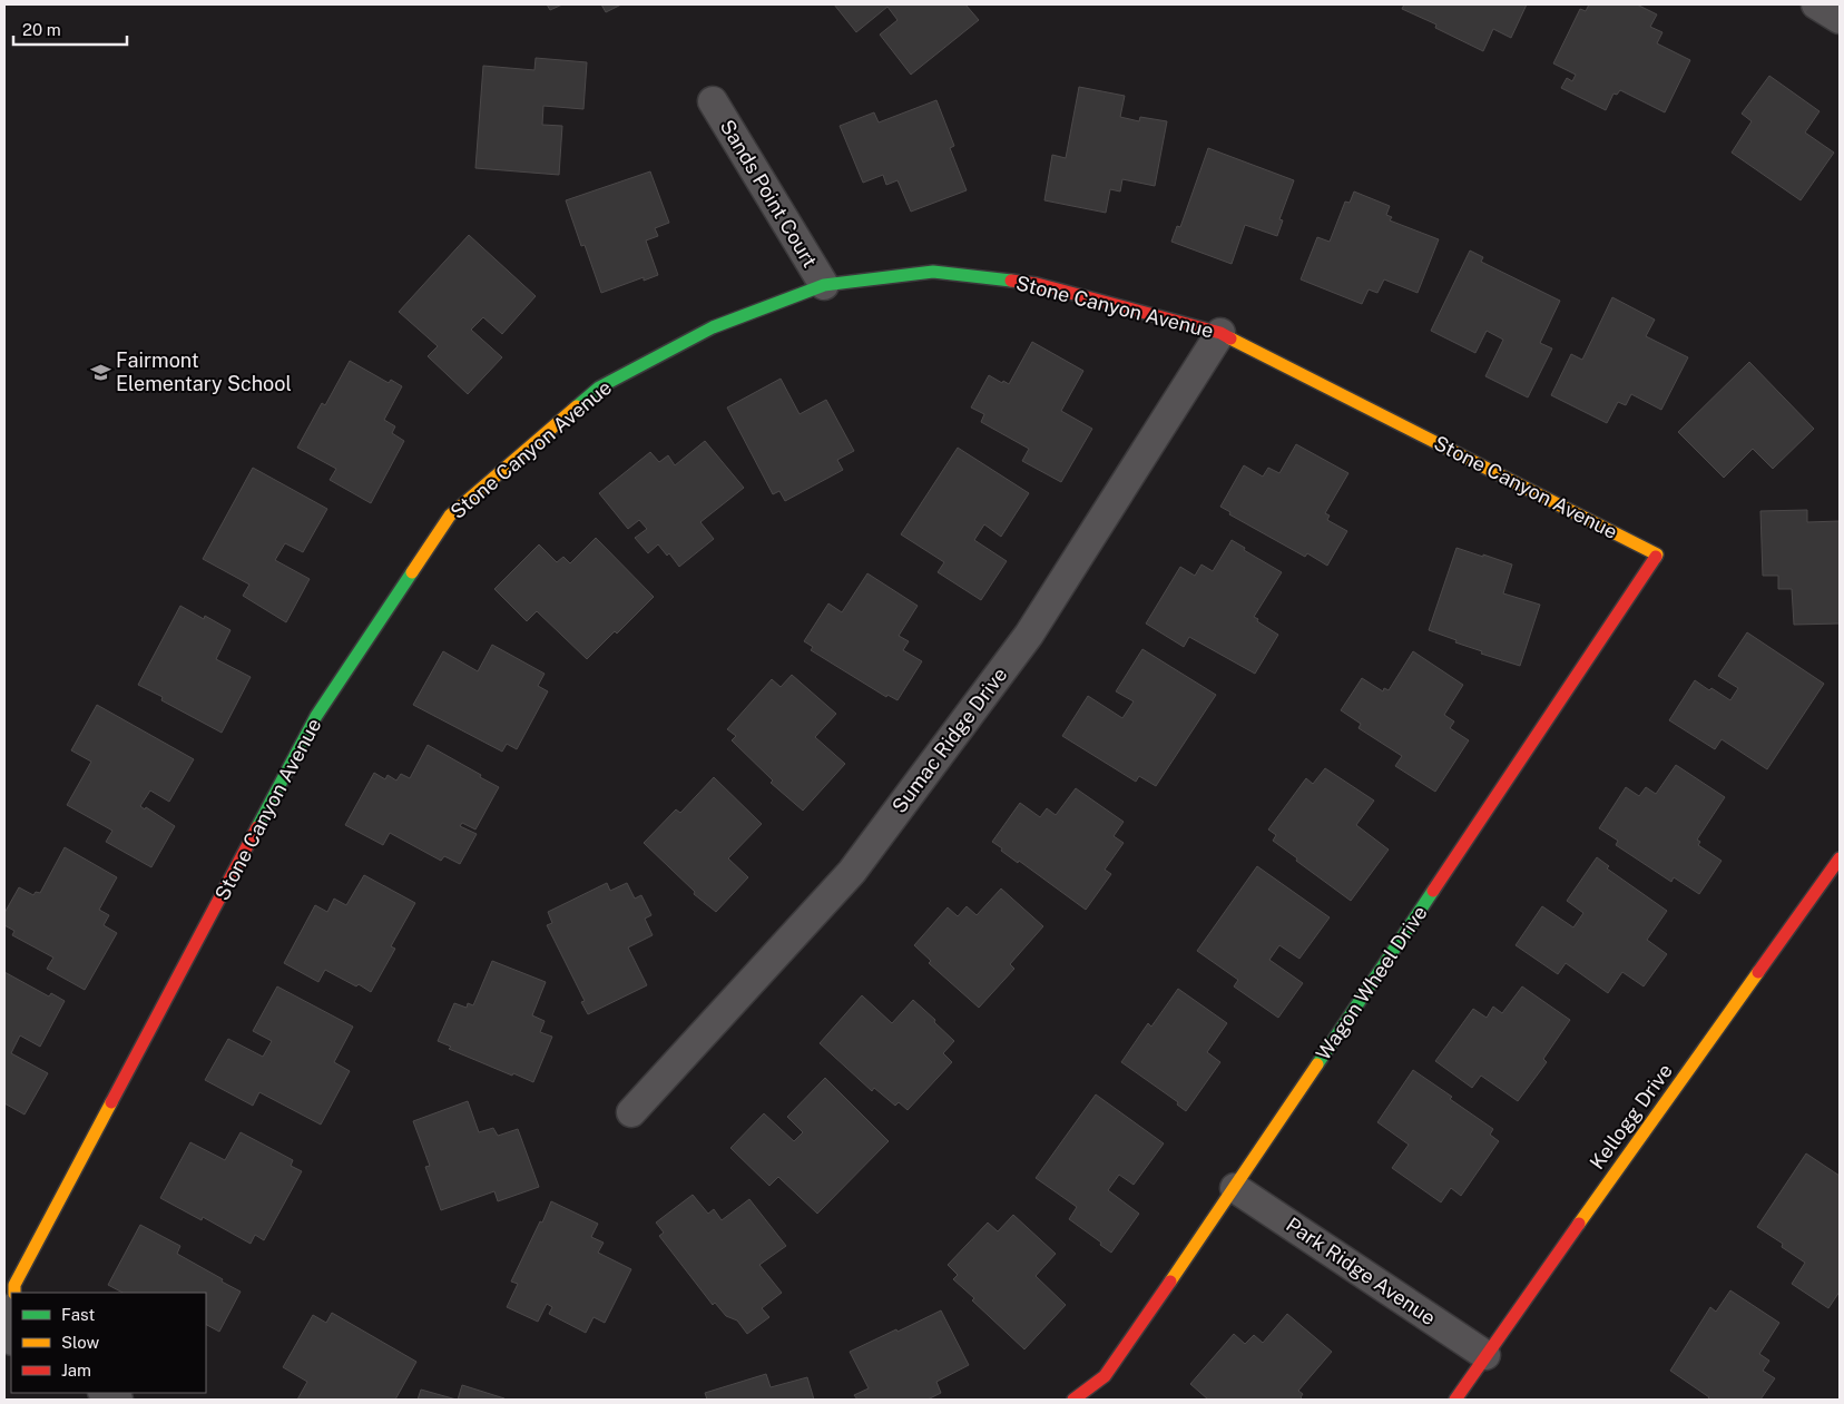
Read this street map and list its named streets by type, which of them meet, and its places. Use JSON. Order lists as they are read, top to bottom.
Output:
{
  "streets": {
    "street": [
      "Sands Point Court",
      "Stone Canyon Avenue",
      "Sumac Ridge Drive",
      "Wagon Wheel Drive",
      "Kellogg Drive",
      "Park Ridge Avenue"
    ]
  },
  "crossings": [
    ["Sands Point Court", "Stone Canyon Avenue"],
    ["Stone Canyon Avenue", "Sumac Ridge Drive"],
    ["Stone Canyon Avenue", "Wagon Wheel Drive"],
    ["Wagon Wheel Drive", "Park Ridge Avenue"],
    ["Kellogg Drive", "Park Ridge Avenue"]
  ],
  "places": {
    "school or university": ["Fairmont Elementary School"]
  },
  "legend": ["Fast", "Slow", "Jam"],
  "scale_bar": "20 m"
}
